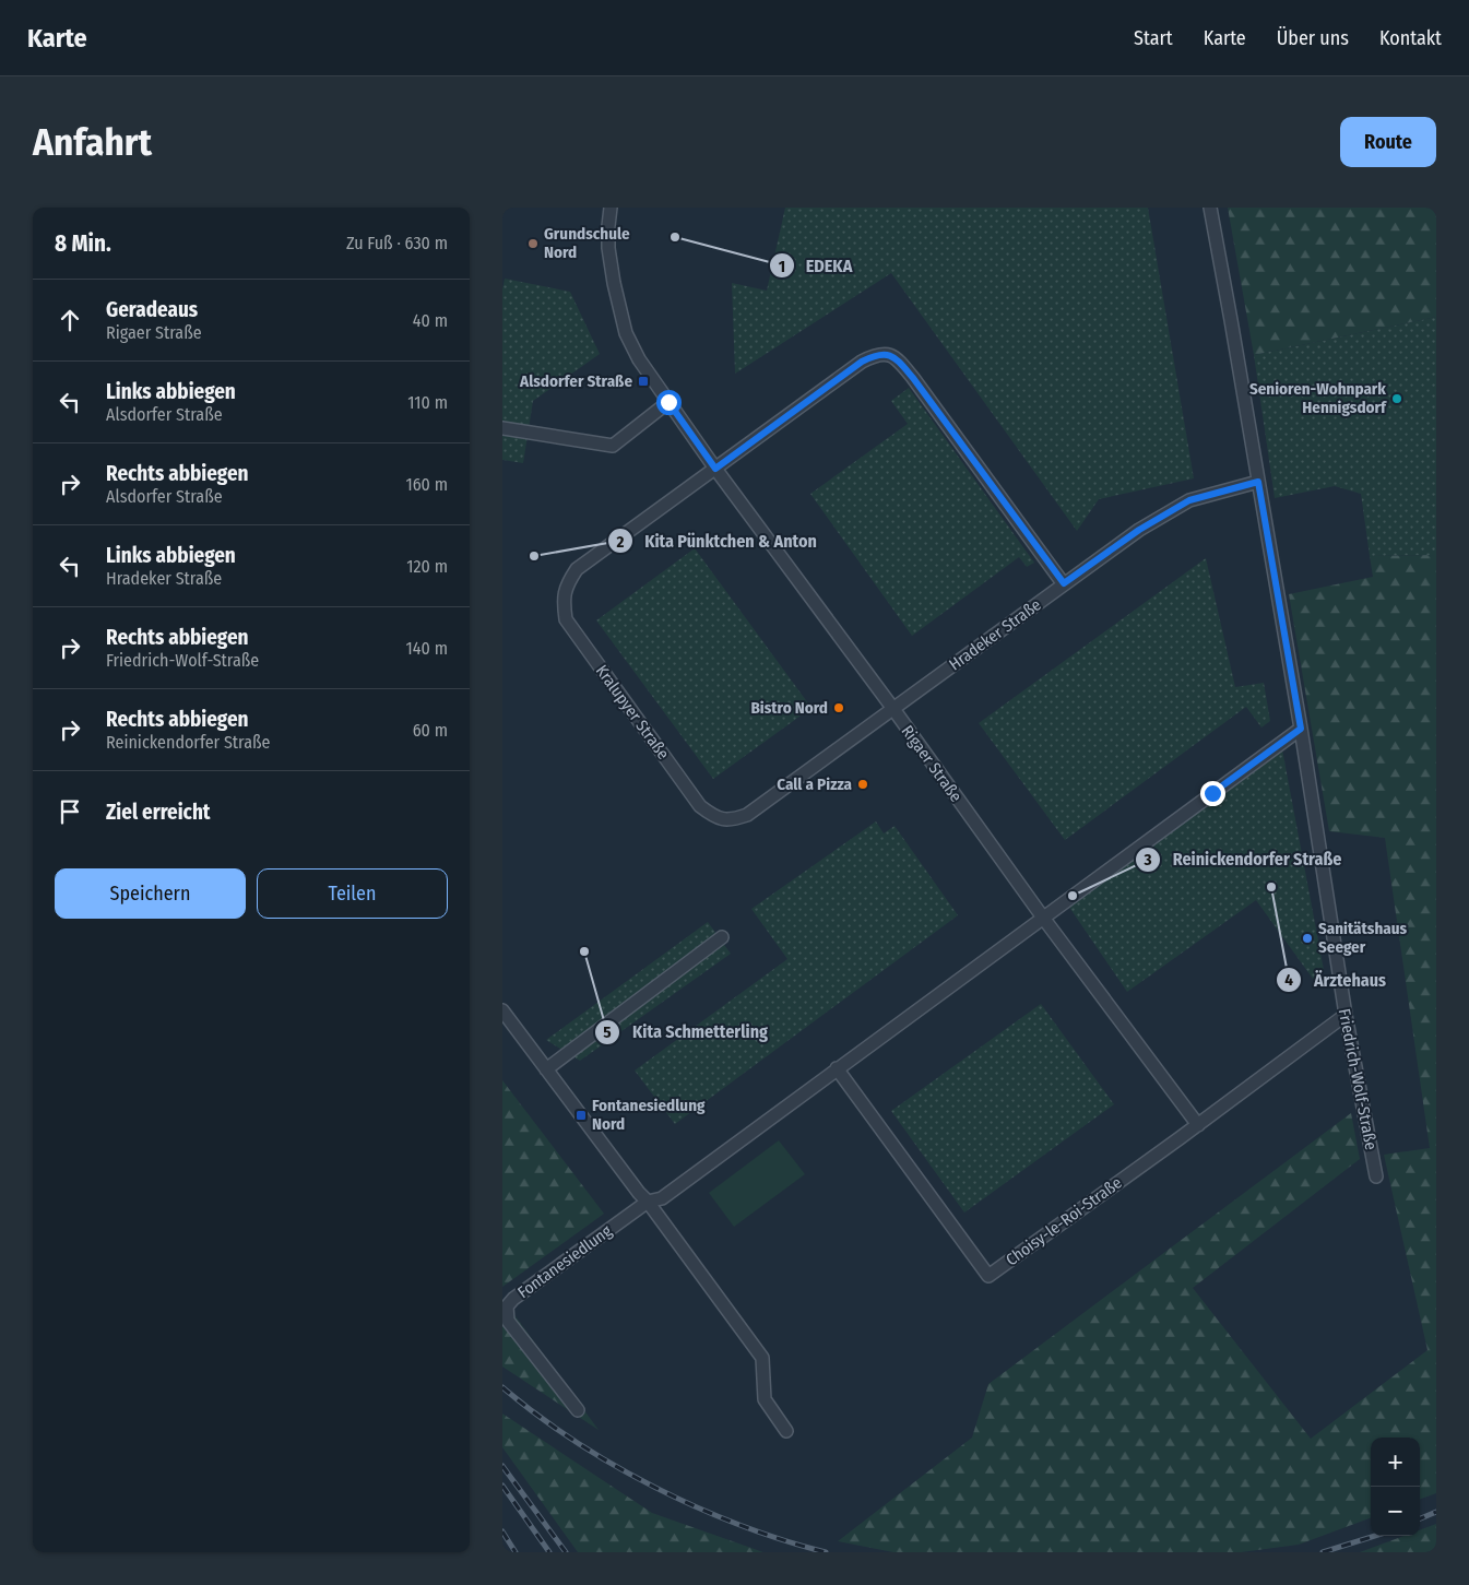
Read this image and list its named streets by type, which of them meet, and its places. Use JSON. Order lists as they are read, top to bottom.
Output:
{
  "streets": {
    "street": [
      "Hradeker Straße",
      "Kralupyer Straße",
      "Rigaer Straße",
      "Friedrich-Wolf-Straße",
      "Choisy-le-Roi-Straße",
      "Fontanesiedlung"
    ]
  },
  "crossings": [
    ["Hradeker Straße", "Kralupyer Straße"],
    ["Hradeker Straße", "Rigaer Straße"],
    ["Hradeker Straße", "Friedrich-Wolf-Straße"],
    ["Kralupyer Straße", "Rigaer Straße"],
    ["Rigaer Straße", "Choisy-le-Roi-Straße"],
    ["Friedrich-Wolf-Straße", "Choisy-le-Roi-Straße"]
  ],
  "places": {
    "other": [
      "EDEKA",
      "Grundschule Nord",
      "Senioren-Wohnpark Hennigsdorf",
      "Kita Pünktchen & Anton",
      "Bistro Nord",
      "Call a Pizza",
      "Ärztehaus",
      "Reinickendorfer Straße",
      "Sanitätshaus Seeger",
      "Kita Schmetterling"
    ],
    "transit": ["Alsdorfer Straße", "Fontanesiedlung Nord"]
  },
  "page": {
    "header": "Karte",
    "nav": [
      "Start",
      "Karte",
      "Über uns",
      "Kontakt"
    ],
    "buttons": [
      "Route",
      ["Speichern", "Teilen"]
    ],
    "title": "Anfahrt",
    "heading": ["8 Min.", "Zu Fuß · 630 m"],
    "list": [
      ["Geradeaus", "Rigaer Straße", "40 m"],
      ["Links abbiegen", "Alsdorfer Straße", "110 m"],
      ["Rechts abbiegen", "Alsdorfer Straße", "160 m"],
      ["Links abbiegen", "Hradeker Straße", "120 m"],
      ["Rechts abbiegen", "Friedrich-Wolf-Straße", "140 m"],
      ["Rechts abbiegen", "Reinickendorfer Straße", "60 m"],
      "Ziel erreicht"
    ],
    "map_buttons": ["+", "−"]
  }
}
